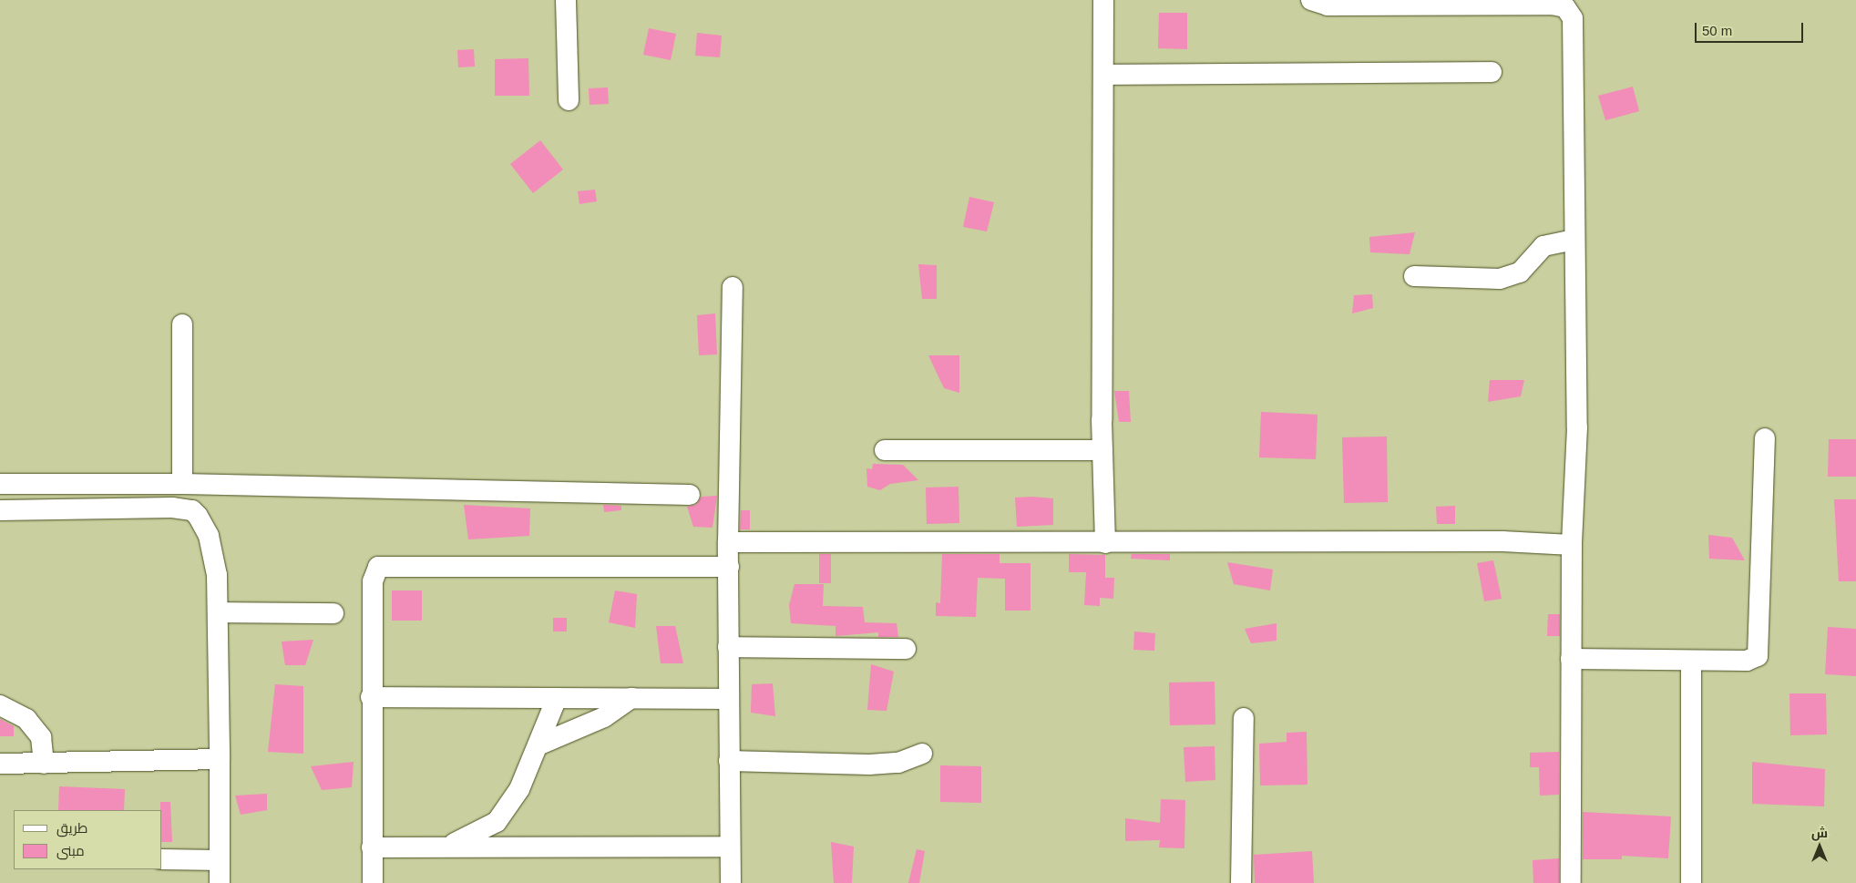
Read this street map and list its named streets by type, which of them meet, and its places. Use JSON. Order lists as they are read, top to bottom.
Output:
{
  "legend": ["طريق", "مبنى"],
  "scale_bar": "50 m",
  "north": "top"
}
